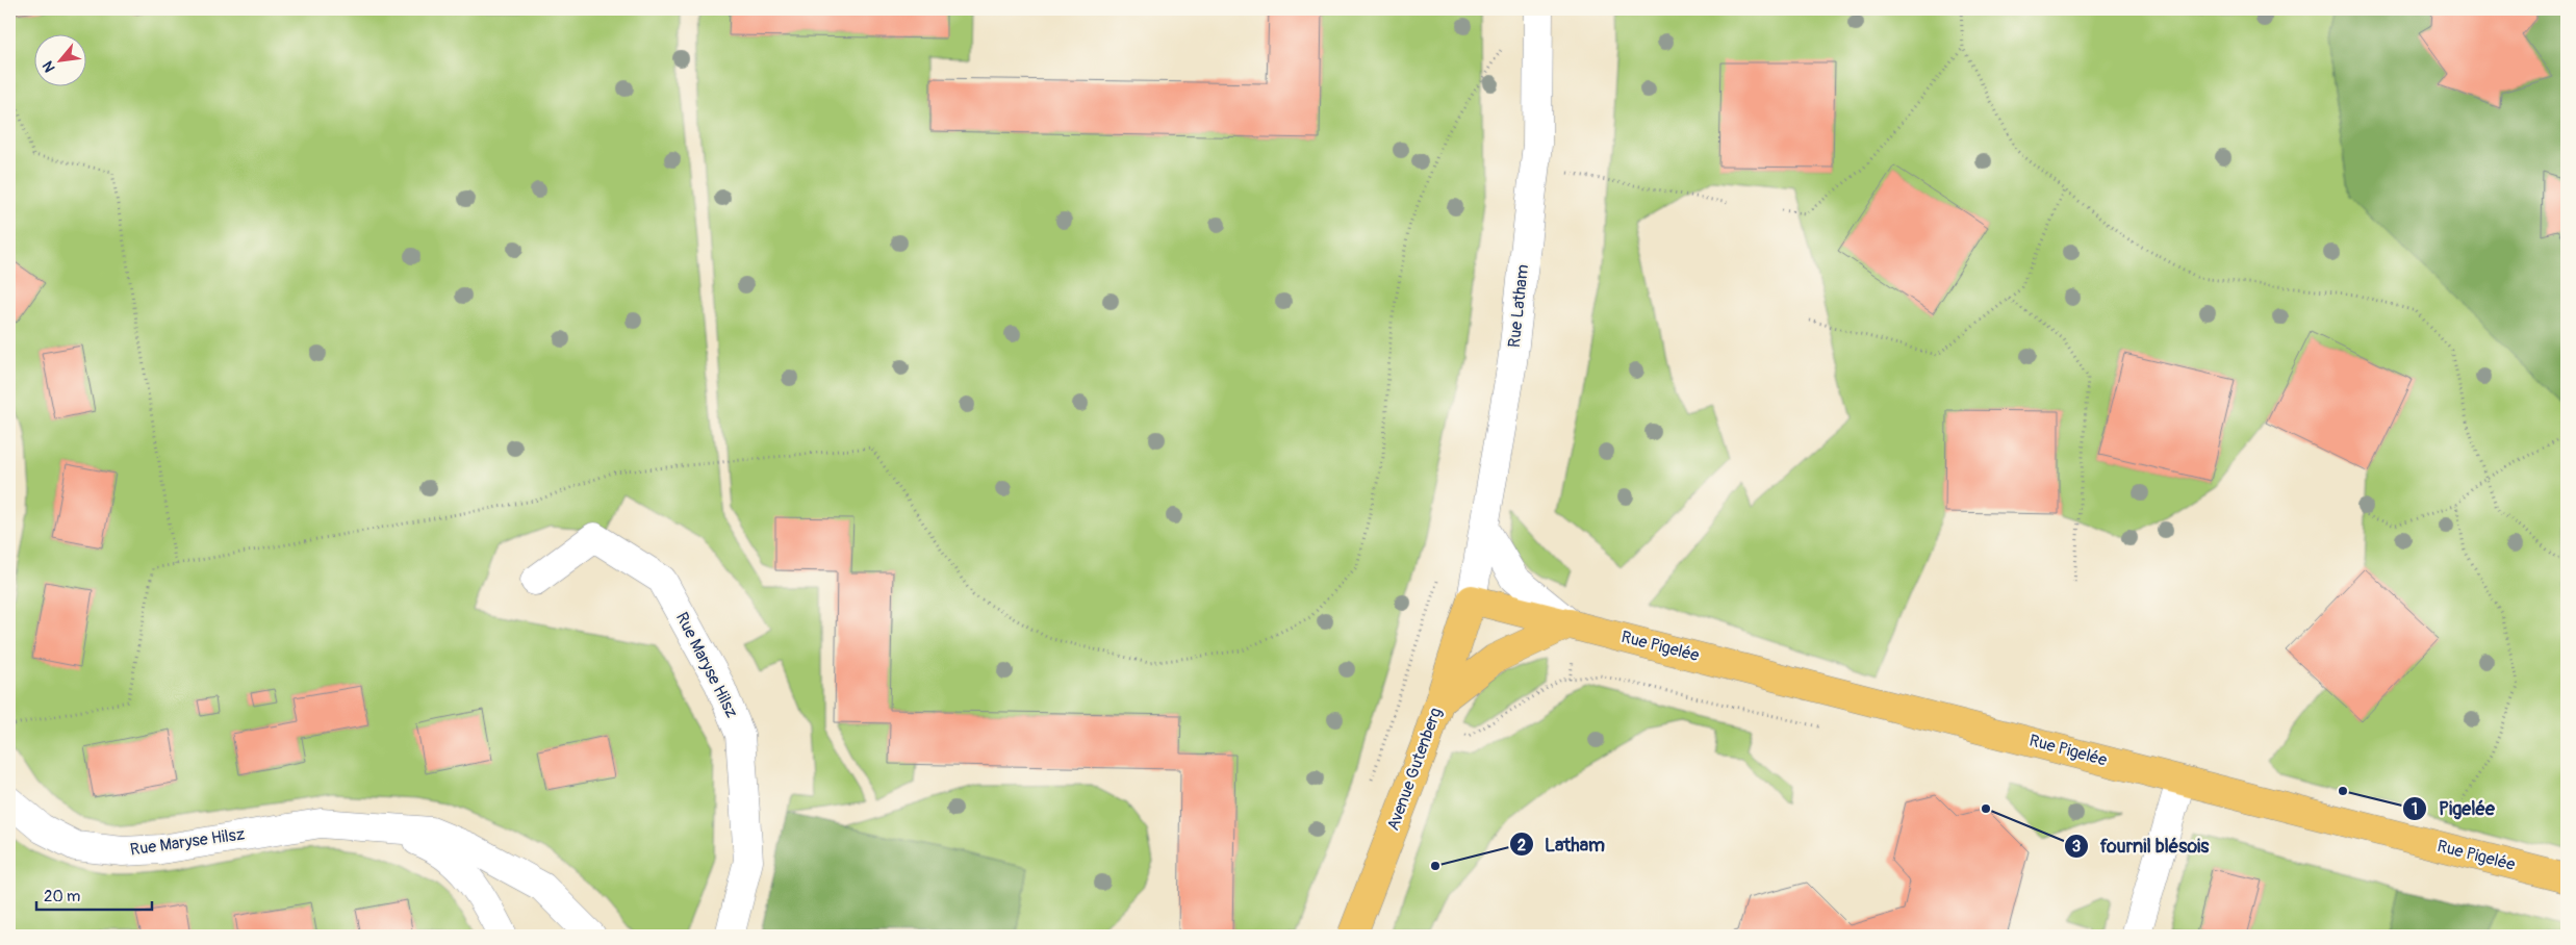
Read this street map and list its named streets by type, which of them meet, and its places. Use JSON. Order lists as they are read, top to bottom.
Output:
{
  "streets": {
    "main road": ["Rue Pigelée", "Avenue Gutenberg"],
    "street": ["Rue Latham", "Rue Maryse Hilsz"]
  },
  "crossings": [
    ["Rue Latham", "Rue Pigelée"],
    ["Rue Latham", "Avenue Gutenberg"],
    ["Rue Pigelée", "Avenue Gutenberg"]
  ],
  "places": ["Pigelée", "fournil blésois", "Latham"],
  "scale_bar": "20 m",
  "north": "bottom left"
}
